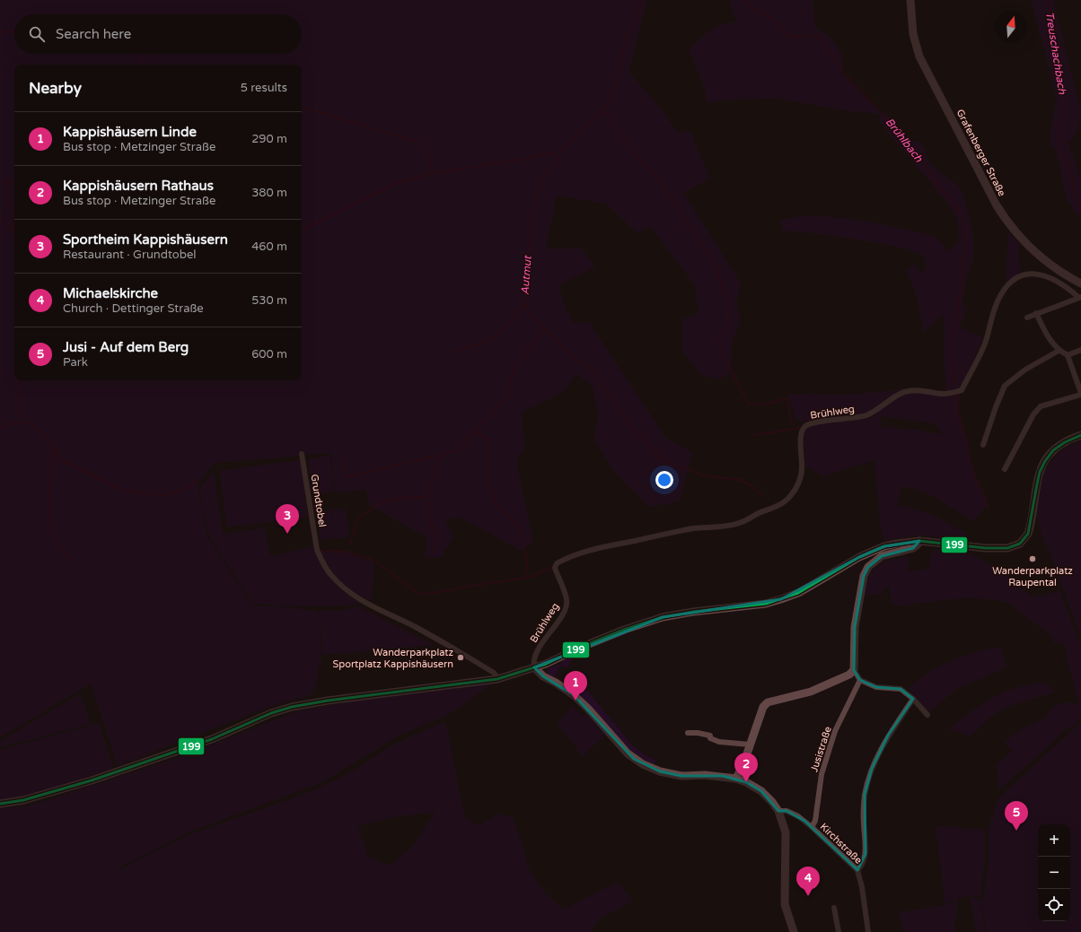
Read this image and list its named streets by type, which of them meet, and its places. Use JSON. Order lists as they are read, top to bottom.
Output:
{
  "streets": {
    "main road": ["Grafenberger Straße"],
    "street": [
      "Brühlweg",
      "Grundtobel",
      "Jusistraße",
      "Kirchstraße"
    ]
  },
  "crossings": [
    ["Jusistraße", "Kirchstraße"]
  ],
  "water": ["Treuschachbach", "Brühlbach", "Autmut"],
  "places": ["Wanderparkplatz Raupental", "Wanderparkplatz Sportplatz Kappishäusern"],
  "lines": ["transit line 199"],
  "north": "top",
  "page": {
    "search": "Search here",
    "heading": ["Nearby", "5 results"],
    "list": [
      {
        "mark": "1",
        "name": "Kappishäusern Linde",
        "note": "Bus stop · Metzinger Straße",
        "value": "290 m"
      },
      {
        "mark": "2",
        "name": "Kappishäusern Rathaus",
        "note": "Bus stop · Metzinger Straße",
        "value": "380 m"
      },
      {
        "mark": "3",
        "name": "Sportheim Kappishäusern",
        "note": "Restaurant · Grundtobel",
        "value": "460 m"
      },
      {
        "mark": "4",
        "name": "Michaelskirche",
        "note": "Church · Dettinger Straße",
        "value": "530 m"
      },
      {
        "mark": "5",
        "name": "Jusi - Auf dem Berg",
        "note": "Park",
        "value": "600 m"
      }
    ],
    "pins": [
      "3",
      "1",
      "2",
      "5",
      "4"
    ],
    "map_buttons": ["+", "−"]
  }
}
